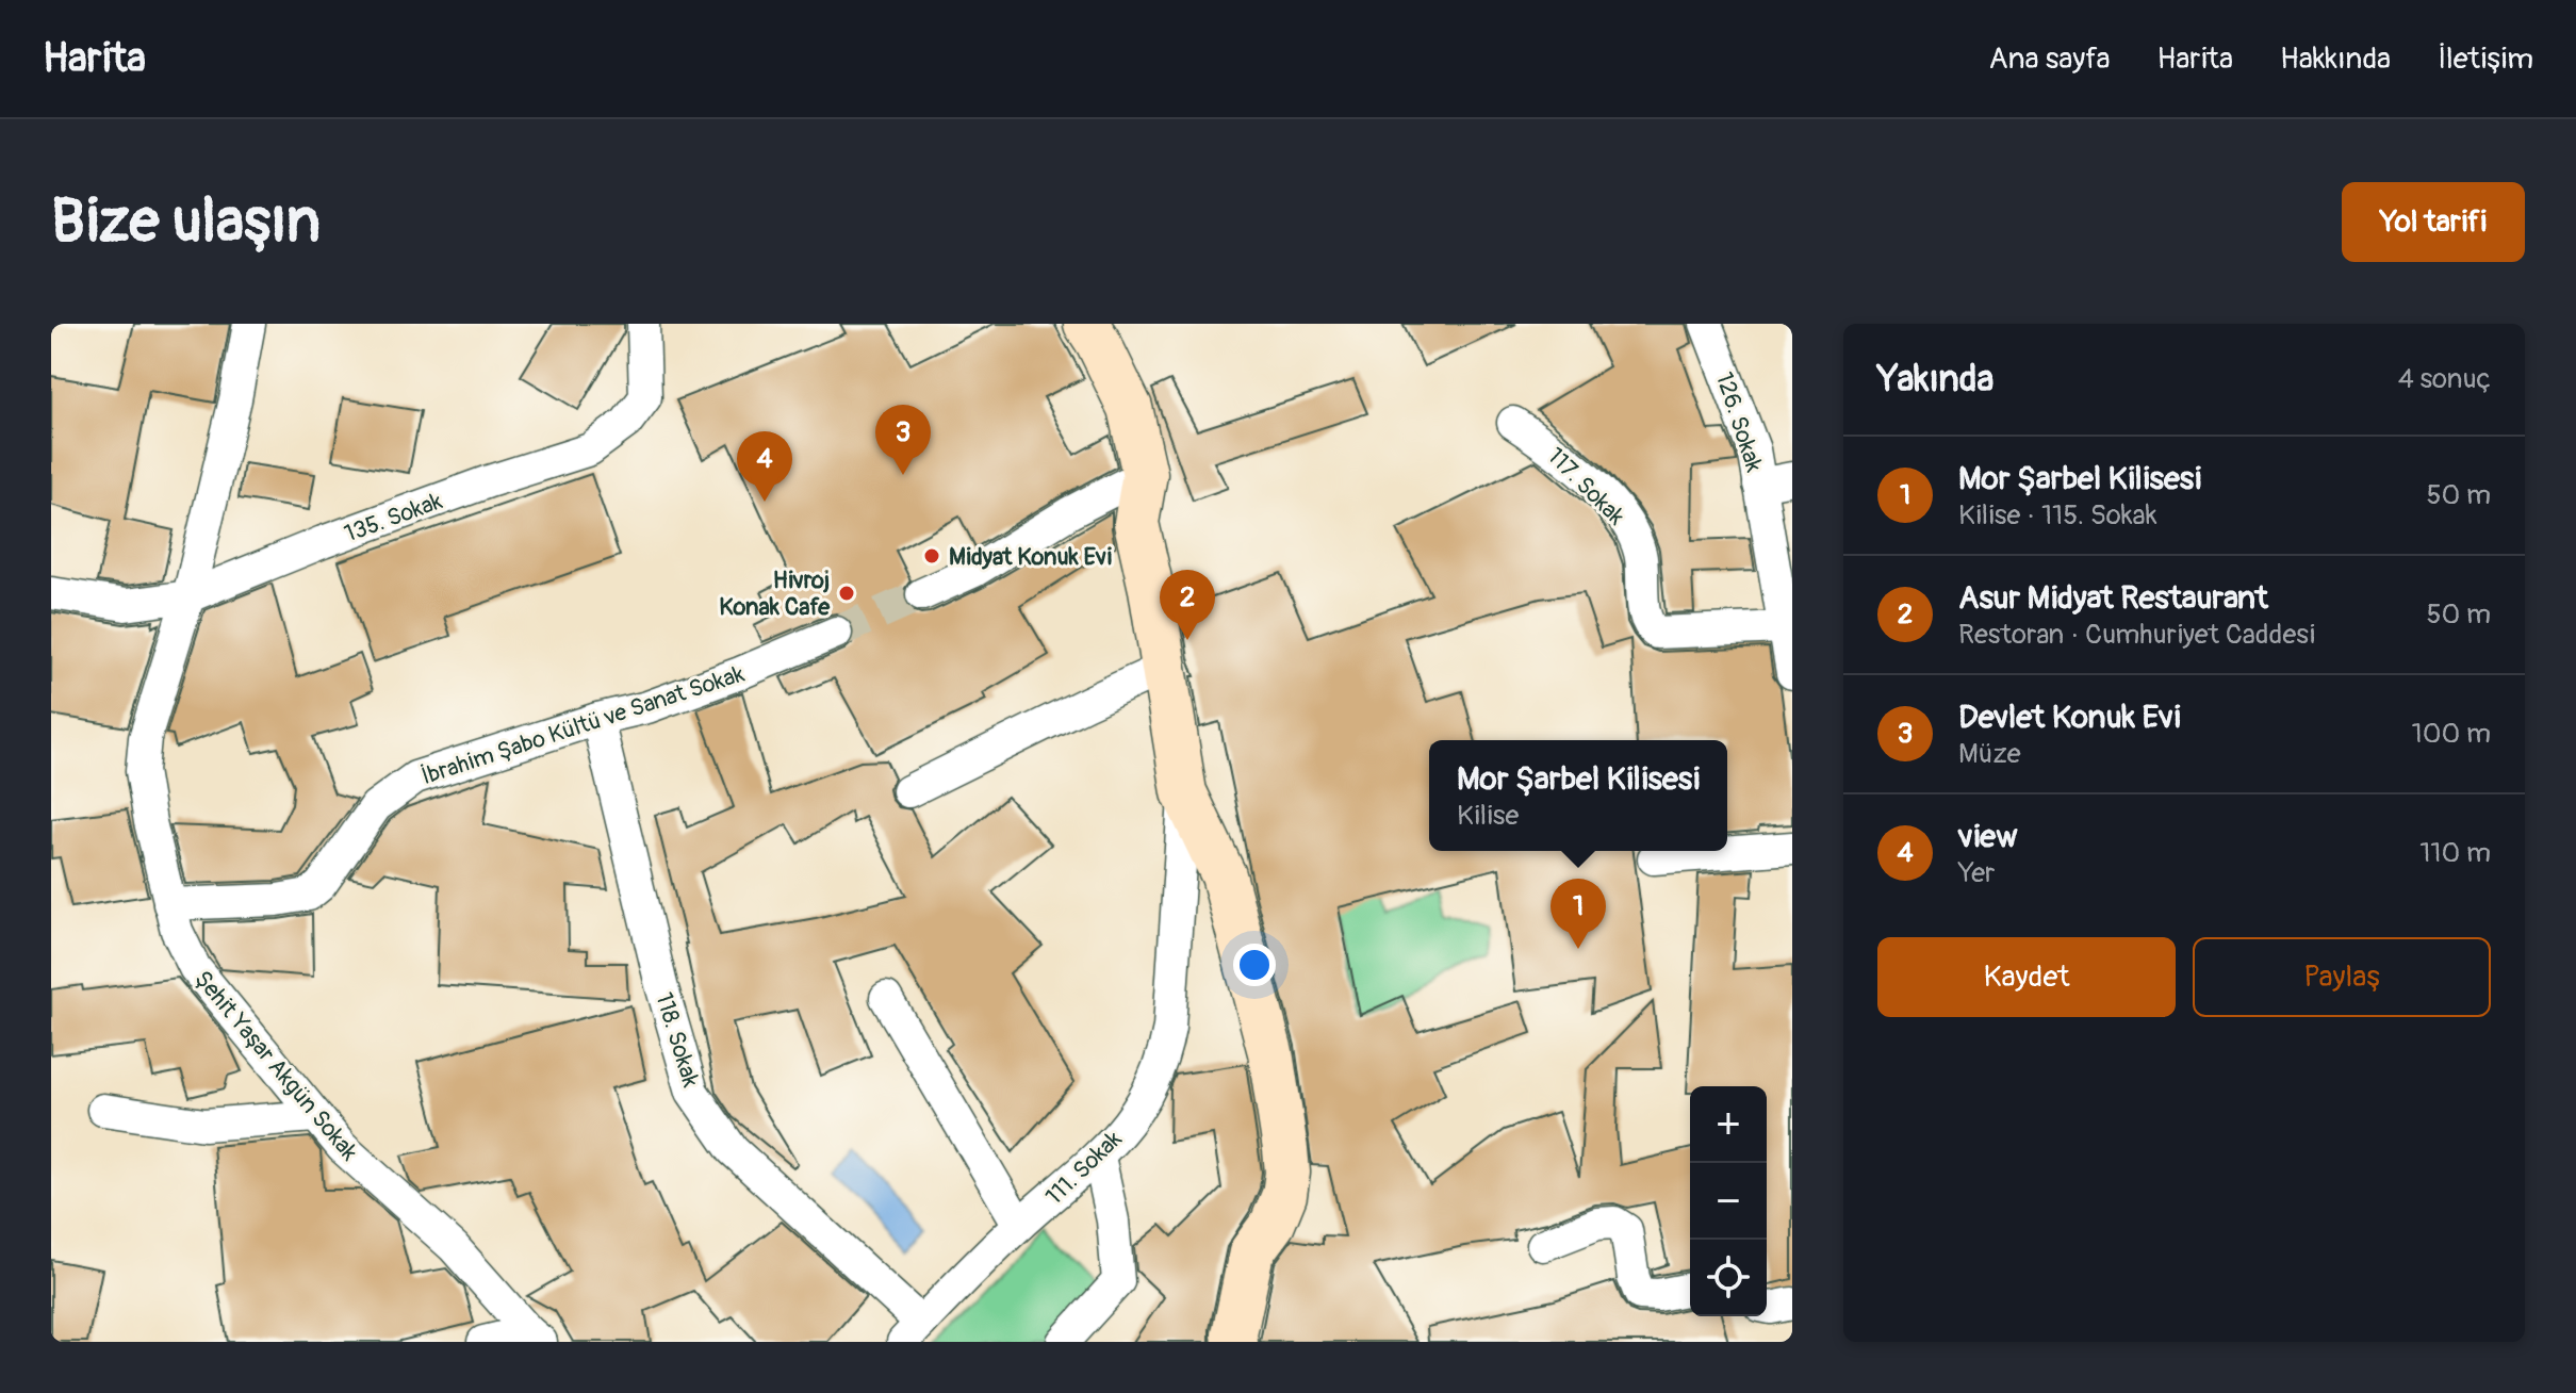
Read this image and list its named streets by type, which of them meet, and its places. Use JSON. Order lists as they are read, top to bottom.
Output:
{
  "streets": {
    "street": [
      "126. Sokak",
      "117. Sokak",
      "135. Sokak",
      "İbrahim Şabo Kültü ve Sanat Sokak",
      "118. Sokak",
      "Şehit Yaşar Akgün Sokak",
      "111. Sokak"
    ]
  },
  "crossings": [
    ["126. Sokak", "117. Sokak"],
    ["135. Sokak", "Şehit Yaşar Akgün Sokak"],
    ["İbrahim Şabo Kültü ve Sanat Sokak", "118. Sokak"],
    ["İbrahim Şabo Kültü ve Sanat Sokak", "Şehit Yaşar Akgün Sokak"],
    ["118. Sokak", "111. Sokak"]
  ],
  "places": ["Midyat Konuk Evi", "Hivroj Konak Cafe"],
  "page": {
    "header": "Harita",
    "nav": [
      "Ana sayfa",
      "Harita",
      "Hakkında",
      "İletişim"
    ],
    "buttons": [
      "Yol tarifi",
      ["Kaydet", "Paylaş"]
    ],
    "title": "Bize ulaşın",
    "heading": ["Yakında", "4 sonuç"],
    "pins": [
      "3",
      "4",
      "2",
      "1"
    ],
    "list": [
      {
        "mark": "1",
        "name": "Mor Şarbel Kilisesi",
        "note": "Kilise · 115. Sokak",
        "value": "50 m"
      },
      {
        "mark": "2",
        "name": "Asur Midyat Restaurant",
        "note": "Restoran · Cumhuriyet Caddesi",
        "value": "50 m"
      },
      {
        "mark": "3",
        "name": "Devlet Konuk Evi",
        "note": "Müze",
        "value": "100 m"
      },
      {
        "mark": "4",
        "name": "view",
        "note": "Yer",
        "value": "110 m"
      }
    ],
    "popup": ["Mor Şarbel Kilisesi", "Kilise"],
    "map_buttons": ["+", "−"]
  }
}
